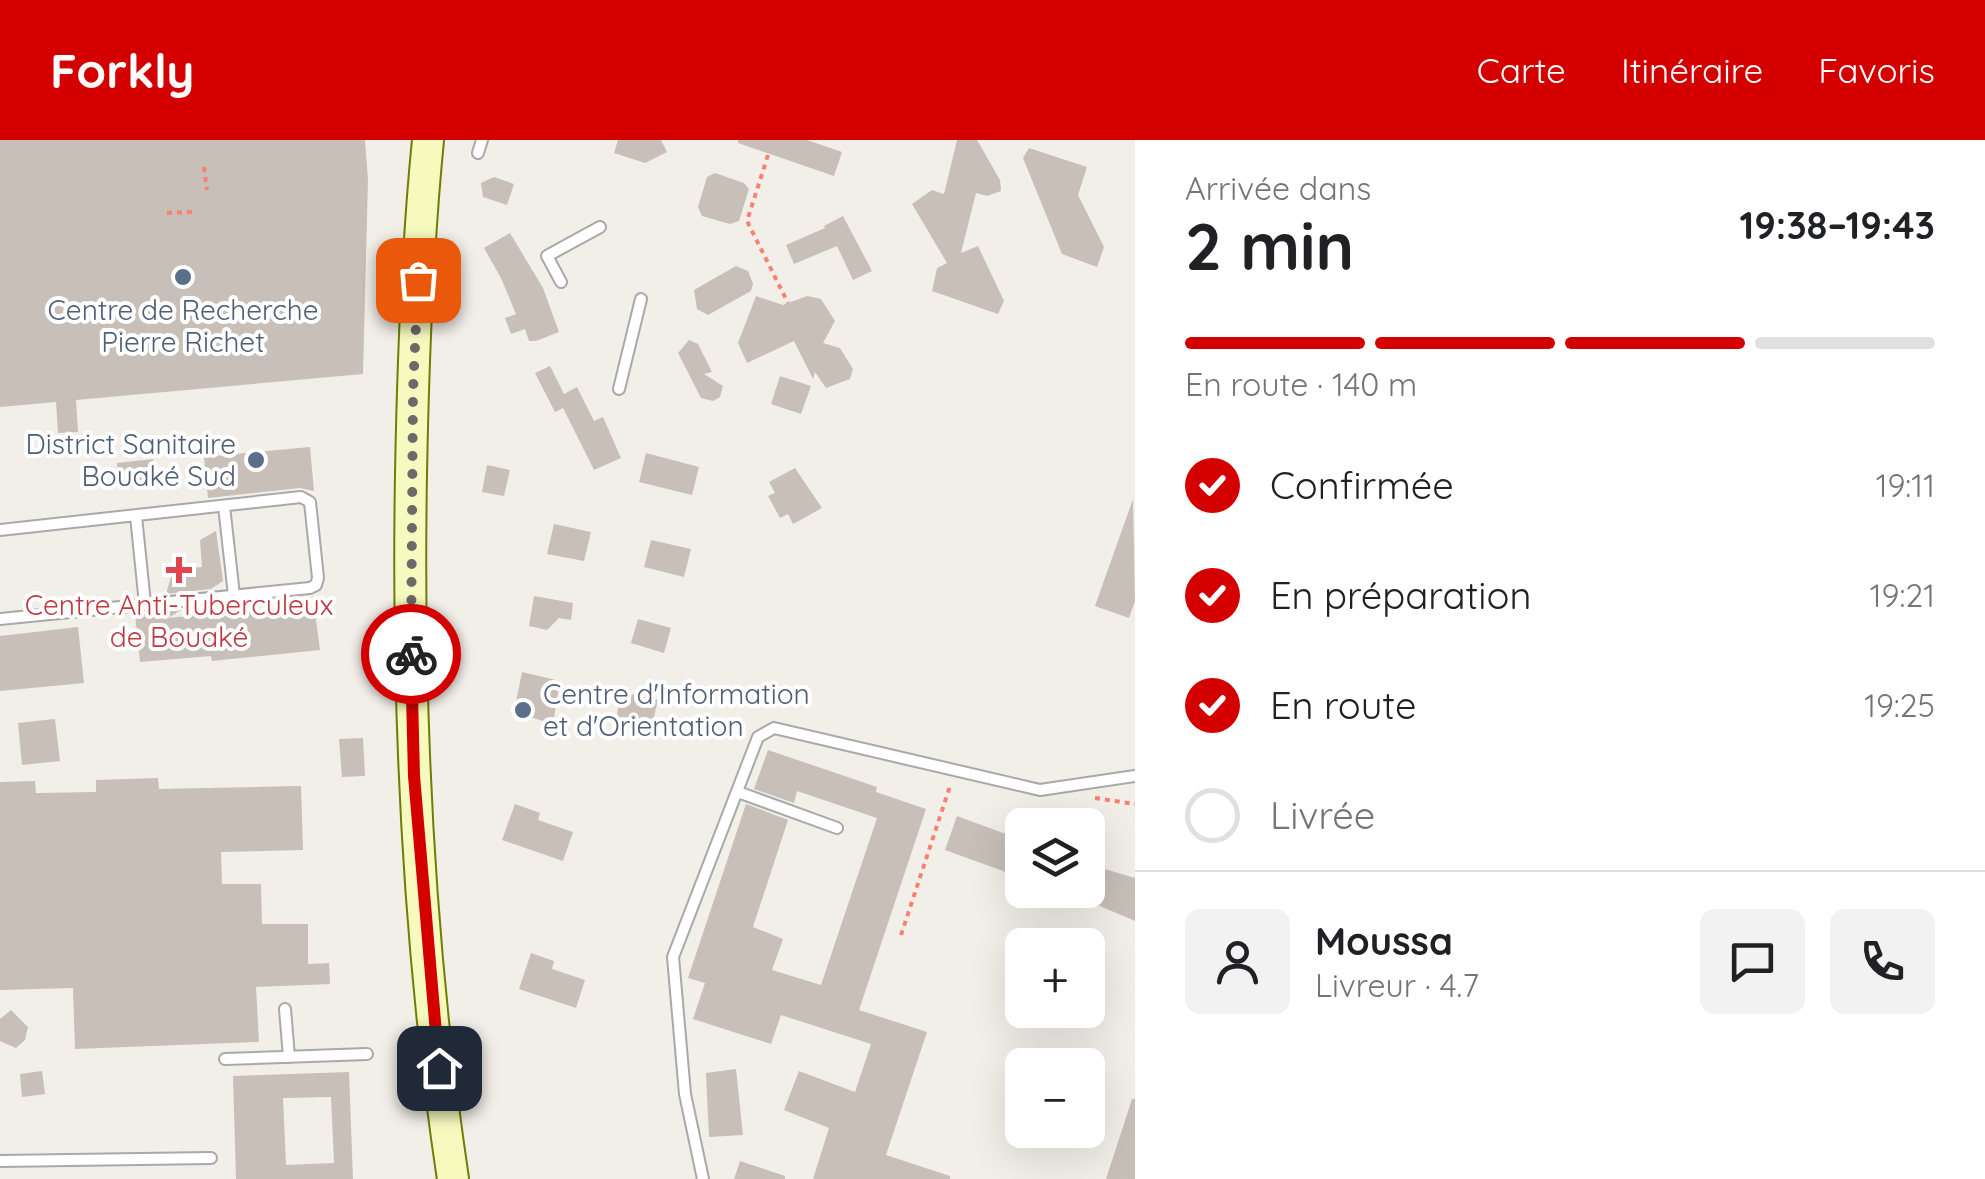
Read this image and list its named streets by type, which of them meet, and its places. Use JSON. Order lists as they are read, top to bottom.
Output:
{
  "places": {
    "other": ["Centre de Recherche Pierre Richet", "District Sanitaire Bouaké Sud", "Centre d'Information et d'Orientation"],
    "health": ["Centre Anti-Tuberculeux de Bouaké"]
  },
  "page": {
    "header": "Forkly",
    "nav": ["Carte", "Itinéraire", "Favoris"],
    "heading": ["2 min", "Arrivée dans", "19:38–19:43"],
    "panel": ["Moussa", "Livreur · 4.7"],
    "bar": "En route · 140 m",
    "list": [
      ["Confirmée", "19:11"],
      ["En préparation", "19:21"],
      ["En route", "19:25"],
      "Livrée"
    ],
    "map_buttons": ["+", "−"]
  }
}
